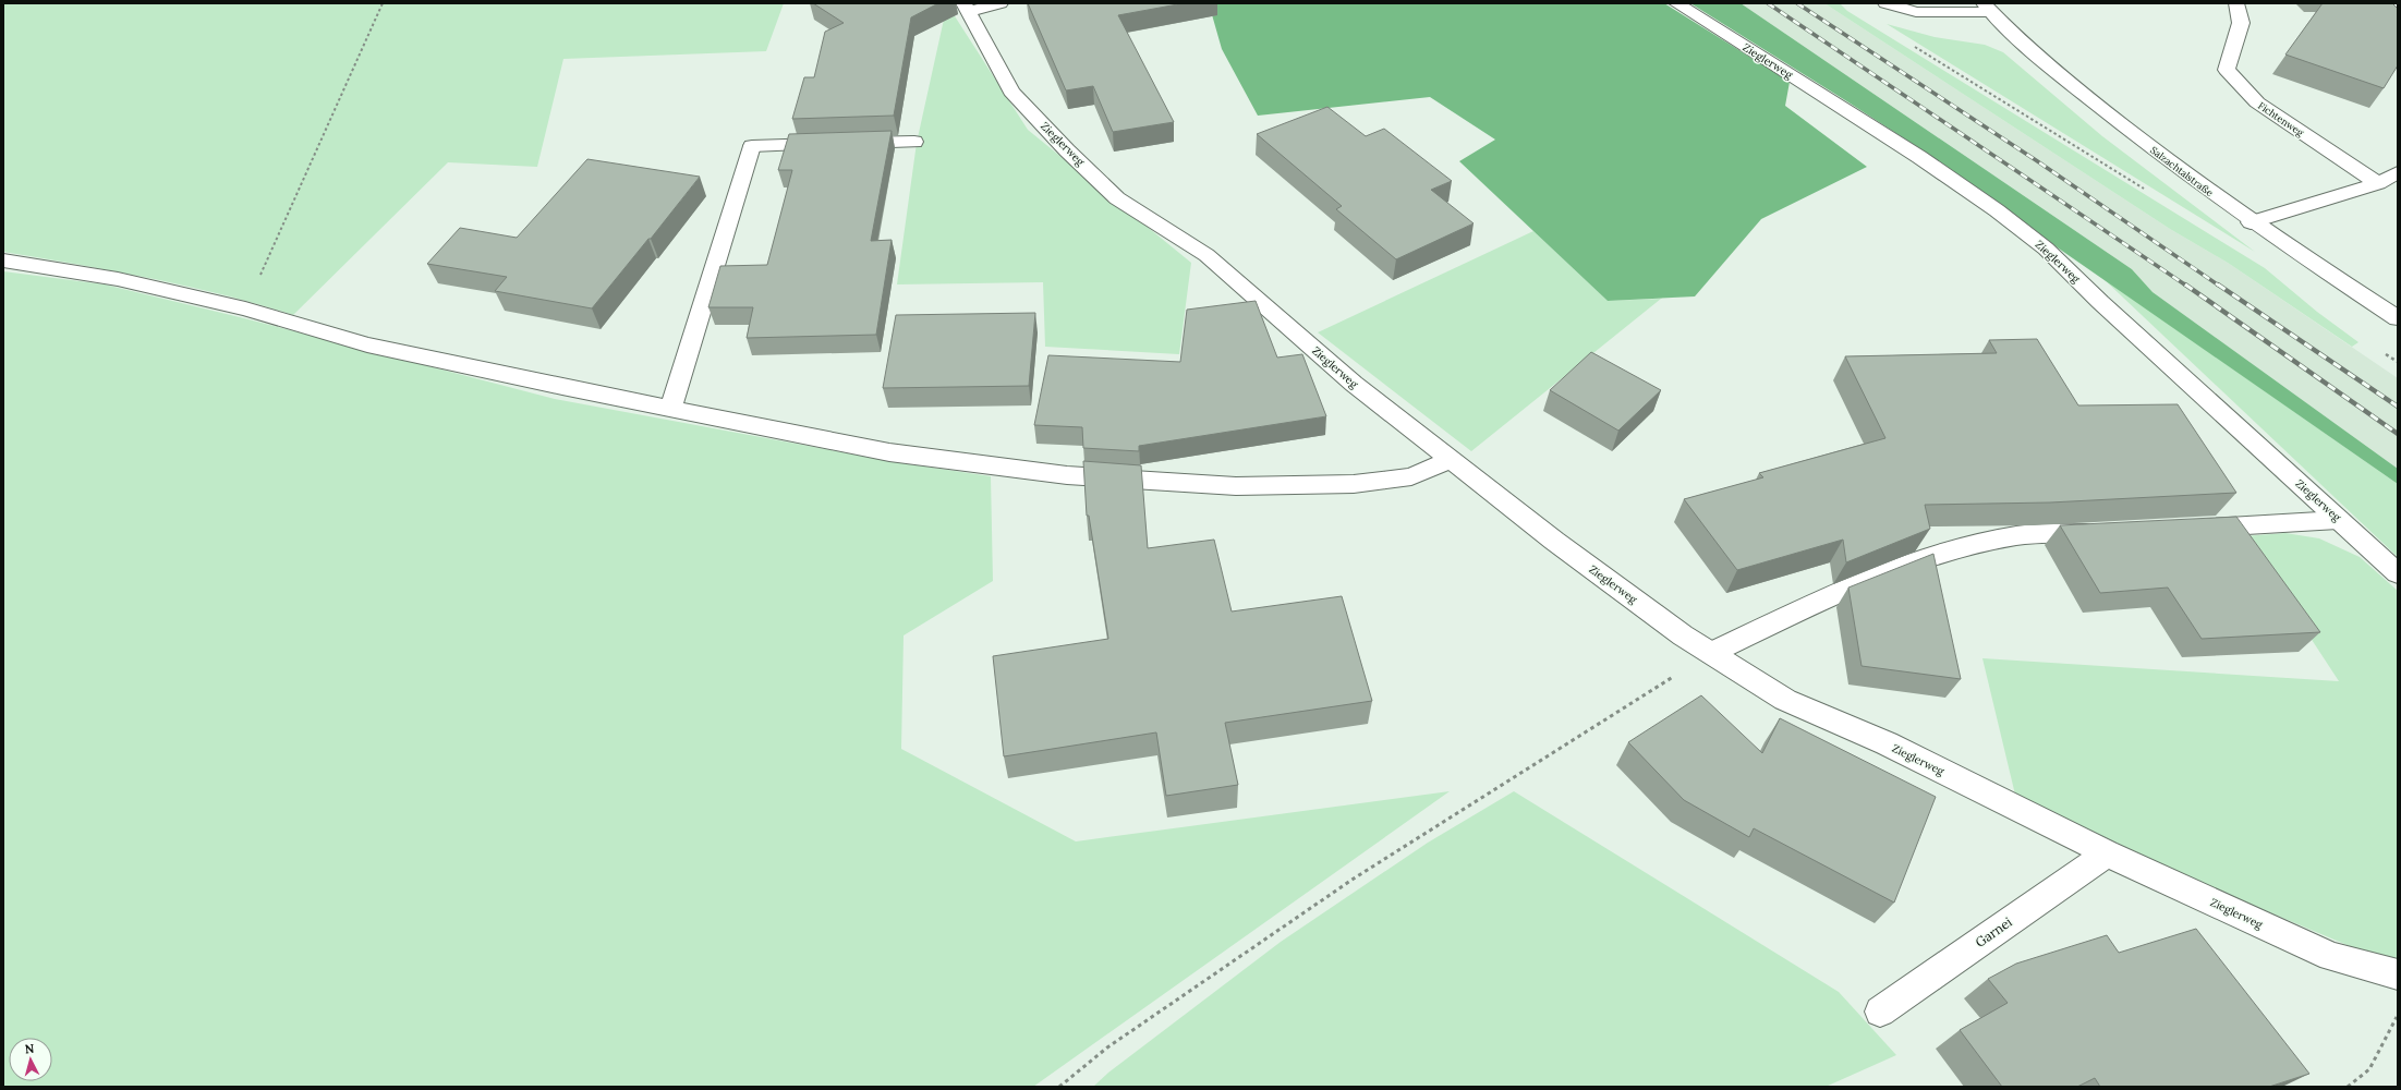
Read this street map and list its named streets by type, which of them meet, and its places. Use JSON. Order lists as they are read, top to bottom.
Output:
{
  "streets": {
    "street": [
      "Zieglerweg",
      "Fichtenweg",
      "Salzachtalstraße",
      "Garnei"
    ]
  },
  "crossings": [
    ["Zieglerweg", "Garnei"]
  ],
  "north": "top"
}
